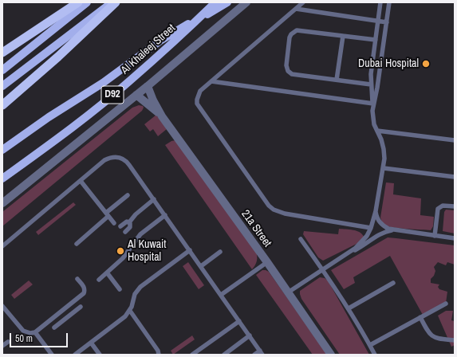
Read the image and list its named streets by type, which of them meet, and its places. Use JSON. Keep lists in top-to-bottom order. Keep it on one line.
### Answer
{"streets":{"main road":["Al Khaleej Street","D92"],"street":["21a Street"]},"places":["Dubai Hospital","Al Kuwait Hospital"],"scale_bar":"50 m"}
